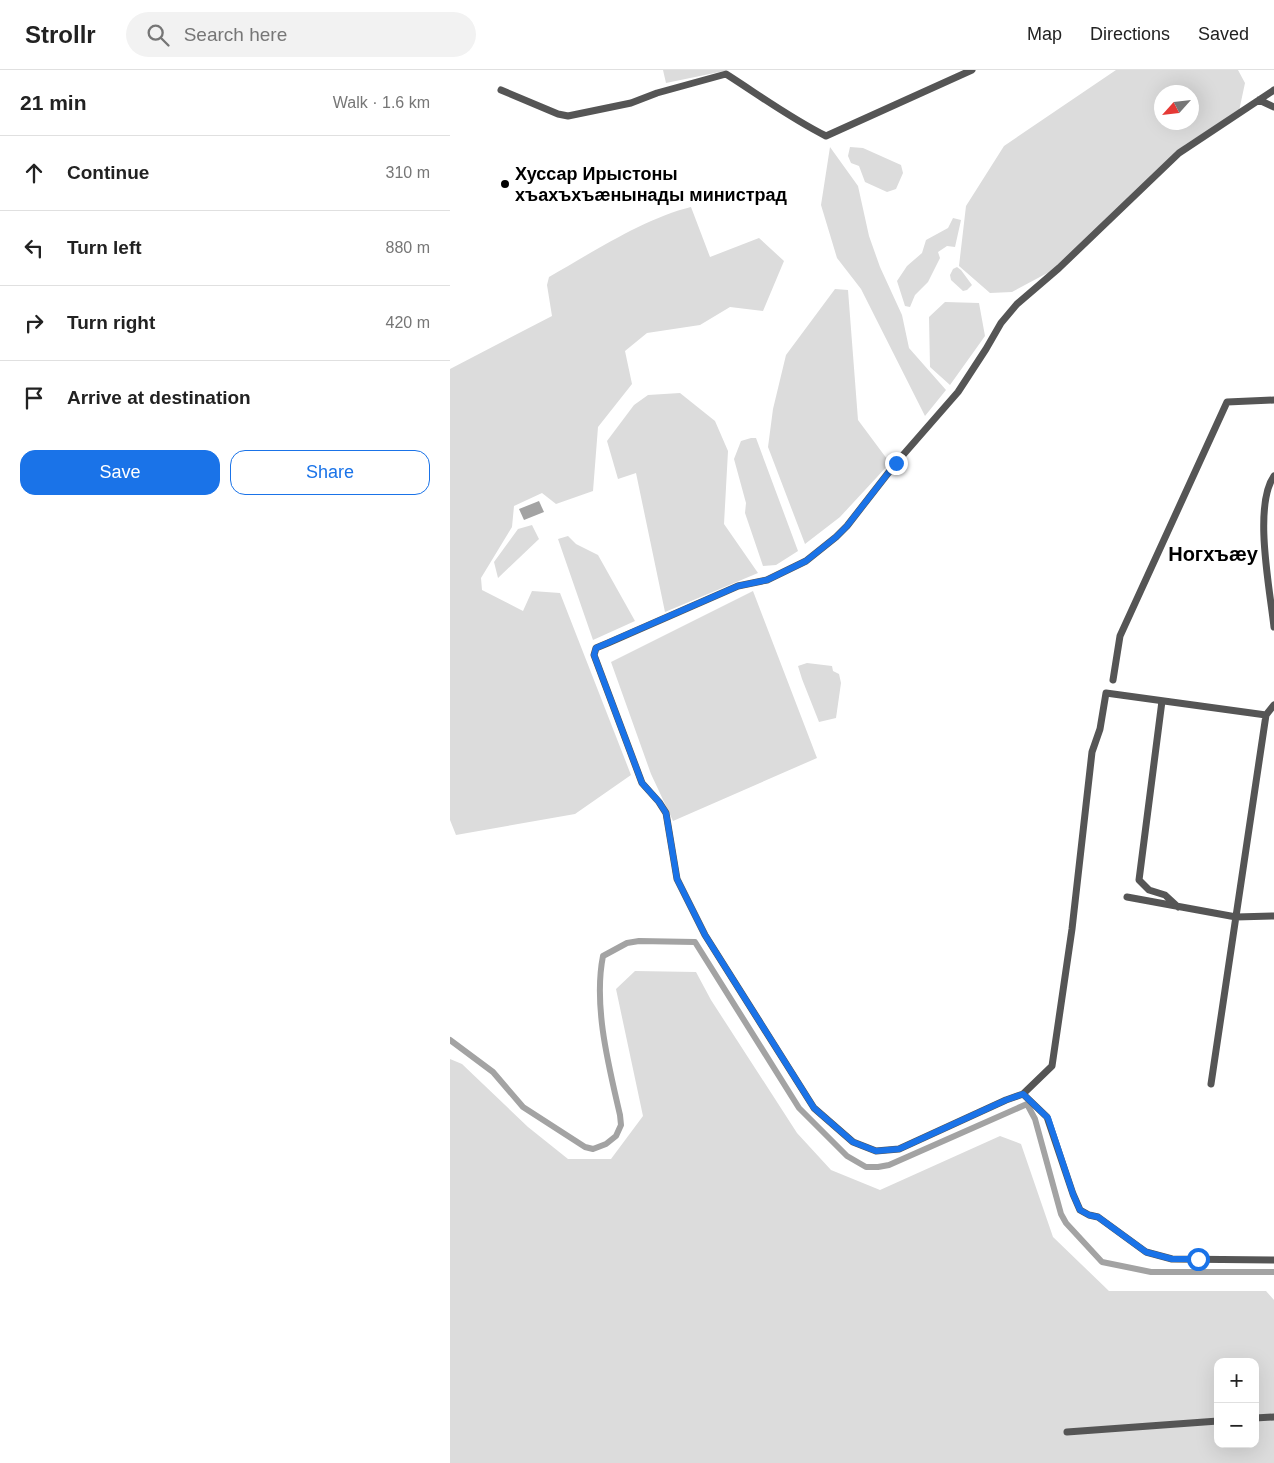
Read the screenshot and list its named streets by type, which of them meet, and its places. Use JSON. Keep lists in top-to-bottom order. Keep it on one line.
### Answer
{"districts":["Ногхъæу"],"places":["Хуссар Ирыстоны хъахъхъæнынады министрад"],"north":"bottom left","page":{"header":"Strollr","search":"Search here","nav":["Map","Directions","Saved"],"heading":["21 min","Walk · 1.6 km"],"list":[["Continue","310 m"],["Turn left","880 m"],["Turn right","420 m"],"Arrive at destination"],"buttons":["Save","Share"],"map_buttons":["+","−"]}}
